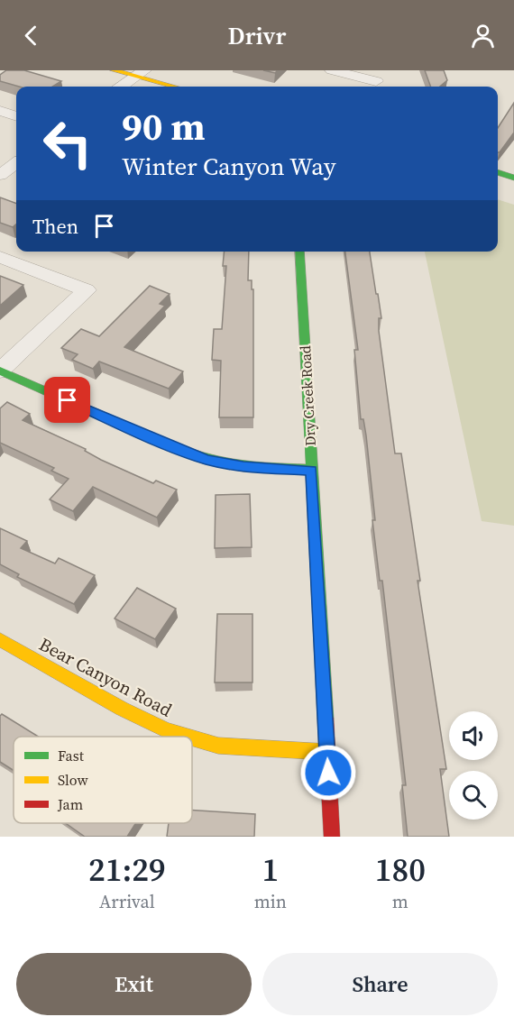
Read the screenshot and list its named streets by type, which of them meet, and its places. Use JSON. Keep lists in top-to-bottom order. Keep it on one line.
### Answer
{"streets":{"street":["Dry Creek Road","Bear Canyon Road"]},"crossings":[["Dry Creek Road","Bear Canyon Road"]],"legend":["Fast","Slow","Jam"],"page":{"header":"Drivr","turn":["90 m","Winter Canyon Way"],"then":"Then","eta":["21:29","Arrival","1","min","180","m"],"buttons":["Exit","Share"]}}
